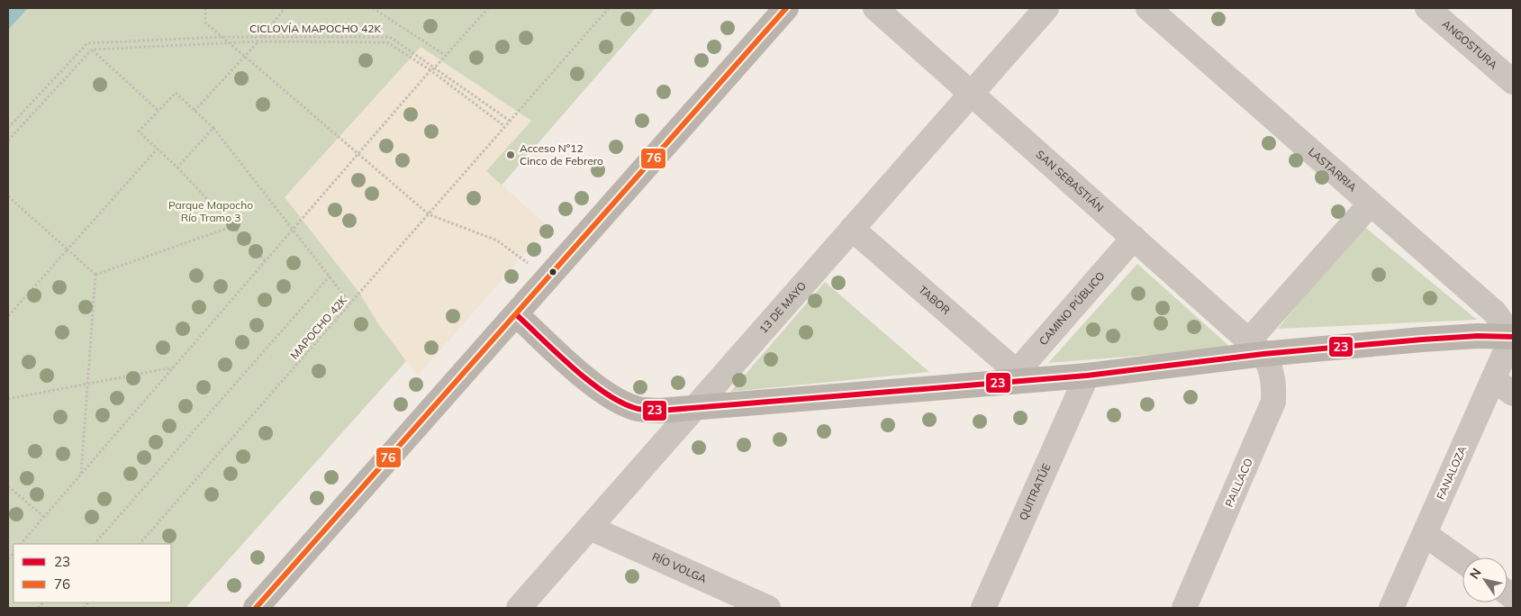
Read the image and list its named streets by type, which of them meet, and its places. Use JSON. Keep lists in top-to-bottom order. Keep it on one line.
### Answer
{"streets":{"street":["ANGOSTURA","LASTARRIA","SAN SEBASTIÁN","TABOR","13 DE MAYO","CAMINO PÚBLICO","FANALOZA","PAILLACO","QUITRATÚE","RÍO VOLGA"],"path":["CICLOVÍA MAPOCHO 42K","MAPOCHO 42K"]},"crossings":[["CICLOVÍA MAPOCHO 42K","MAPOCHO 42K"],["LASTARRIA","FANALOZA"],["SAN SEBASTIÁN","13 DE MAYO"],["SAN SEBASTIÁN","CAMINO PÚBLICO"],["SAN SEBASTIÁN","PAILLACO"],["TABOR","13 DE MAYO"],["TABOR","CAMINO PÚBLICO"],["13 DE MAYO","RÍO VOLGA"]],"parks":["Parque Mapocho Río Tramo 3"],"places":["Acceso N°12 Cinco de Febrero"],"lines":["transit line 76","transit line 23"],"legend":["23","76"],"north":"top left"}
